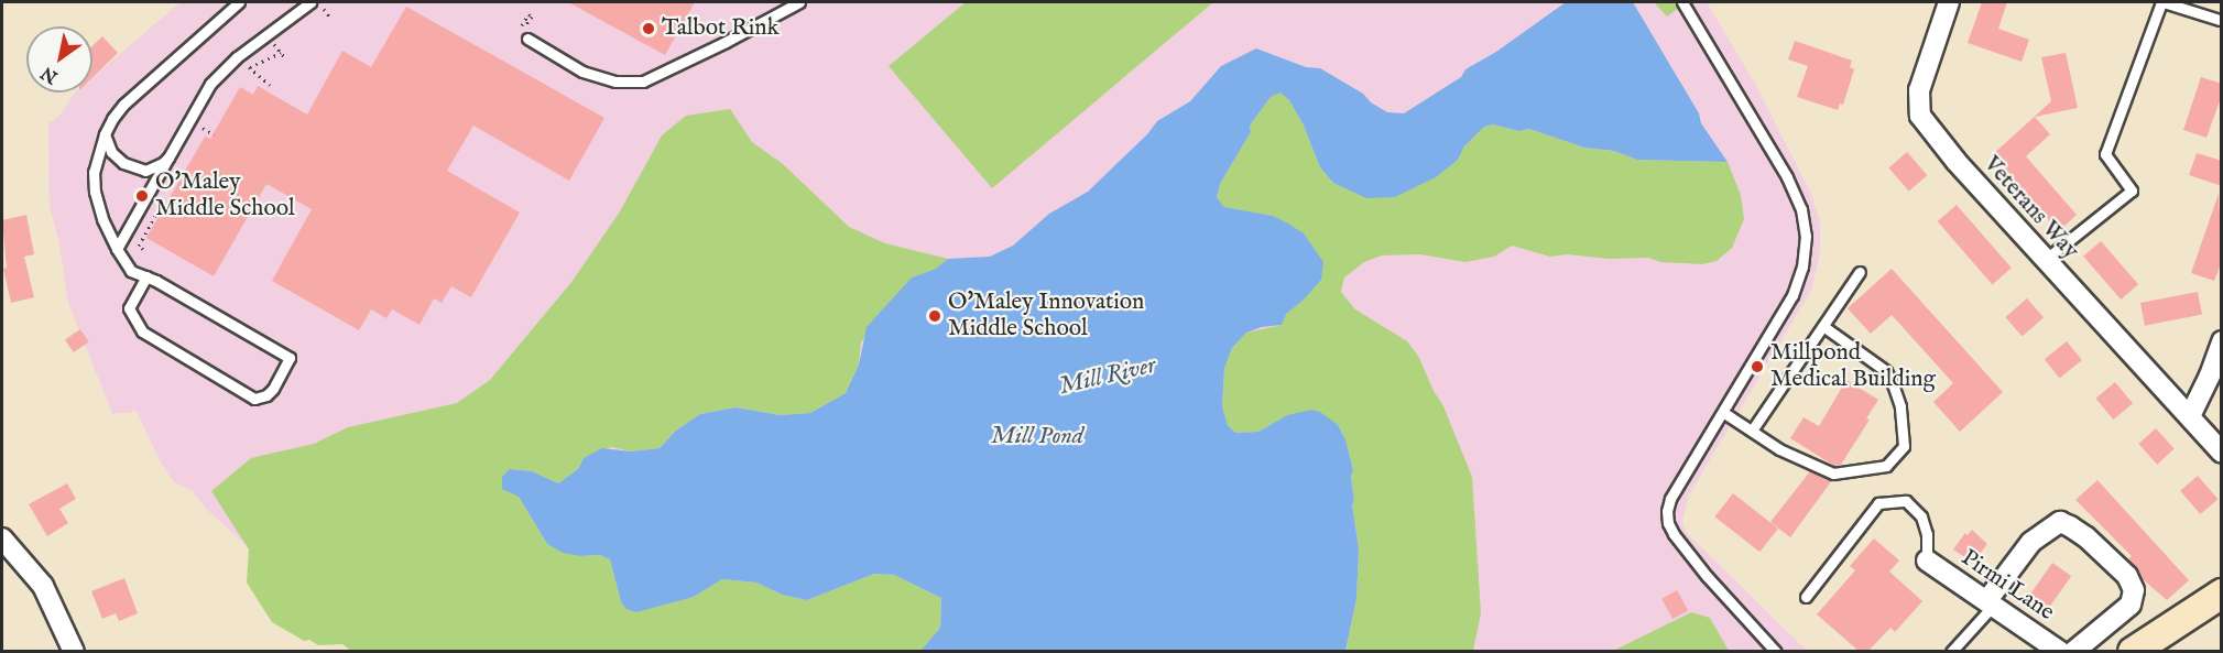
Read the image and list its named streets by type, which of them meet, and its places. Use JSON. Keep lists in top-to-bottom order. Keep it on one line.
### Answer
{"streets":{"street":["Veterans Way","Pirmi Lane"]},"water":["Mill River","Mill Pond"],"places":["Talbot Rink","O'Maley Middle School","O'Maley Innovation Middle School","Millpond Medical Building"],"north":"bottom left"}
